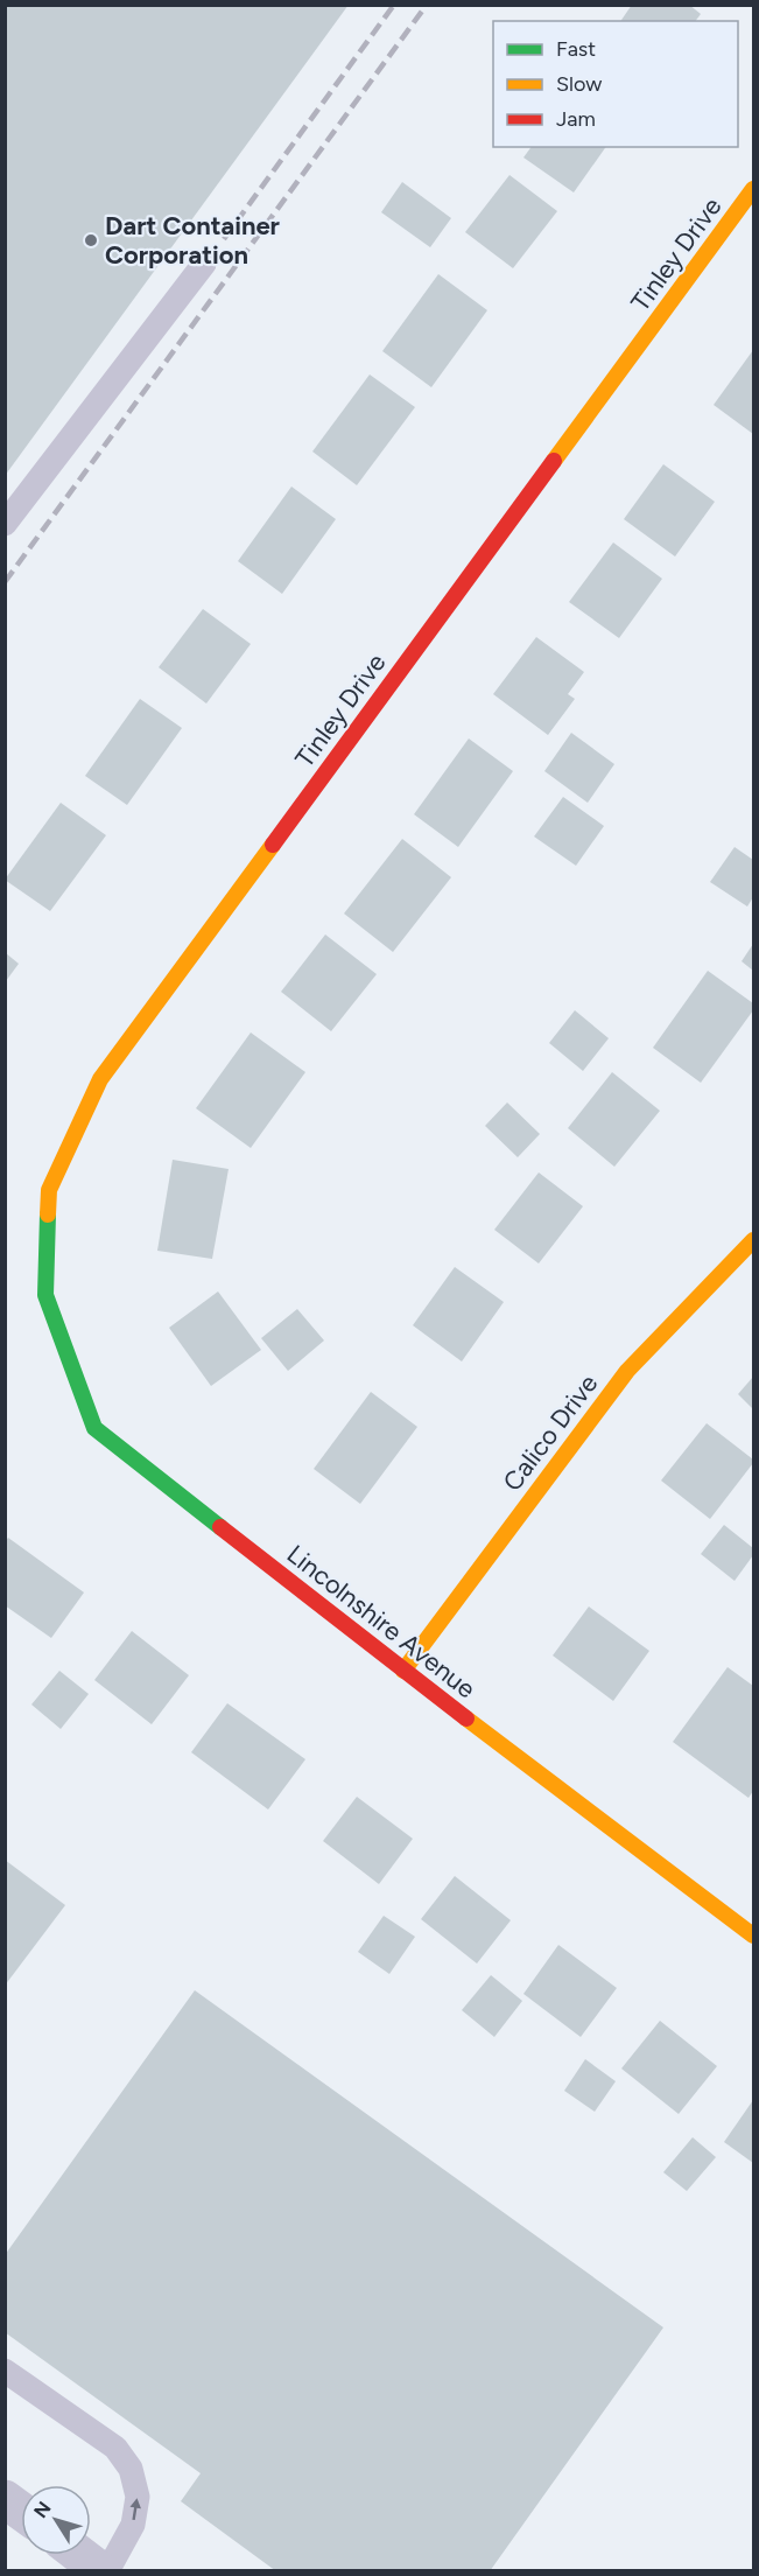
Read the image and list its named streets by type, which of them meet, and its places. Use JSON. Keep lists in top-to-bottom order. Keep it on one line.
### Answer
{"streets":{"street":["Tinley Drive","Calico Drive","Lincolnshire Avenue"]},"crossings":[["Tinley Drive","Lincolnshire Avenue"],["Calico Drive","Lincolnshire Avenue"]],"places":["Dart Container Corporation"],"legend":["Fast","Slow","Jam"],"north":"top left"}
